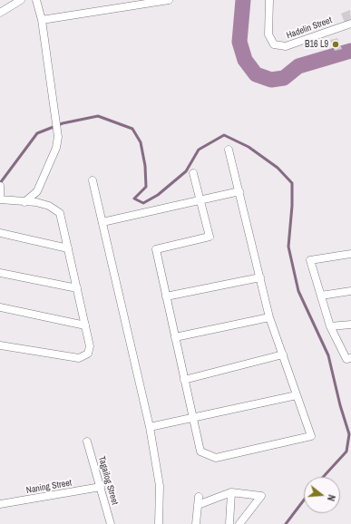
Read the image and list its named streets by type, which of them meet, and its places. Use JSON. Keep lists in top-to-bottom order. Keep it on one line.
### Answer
{"streets":{"street":["Hadelin Street","Tagailog Street","Naning Street"]},"crossings":[["Tagailog Street","Naning Street"]],"places":["B16 L9"],"north":"right"}
